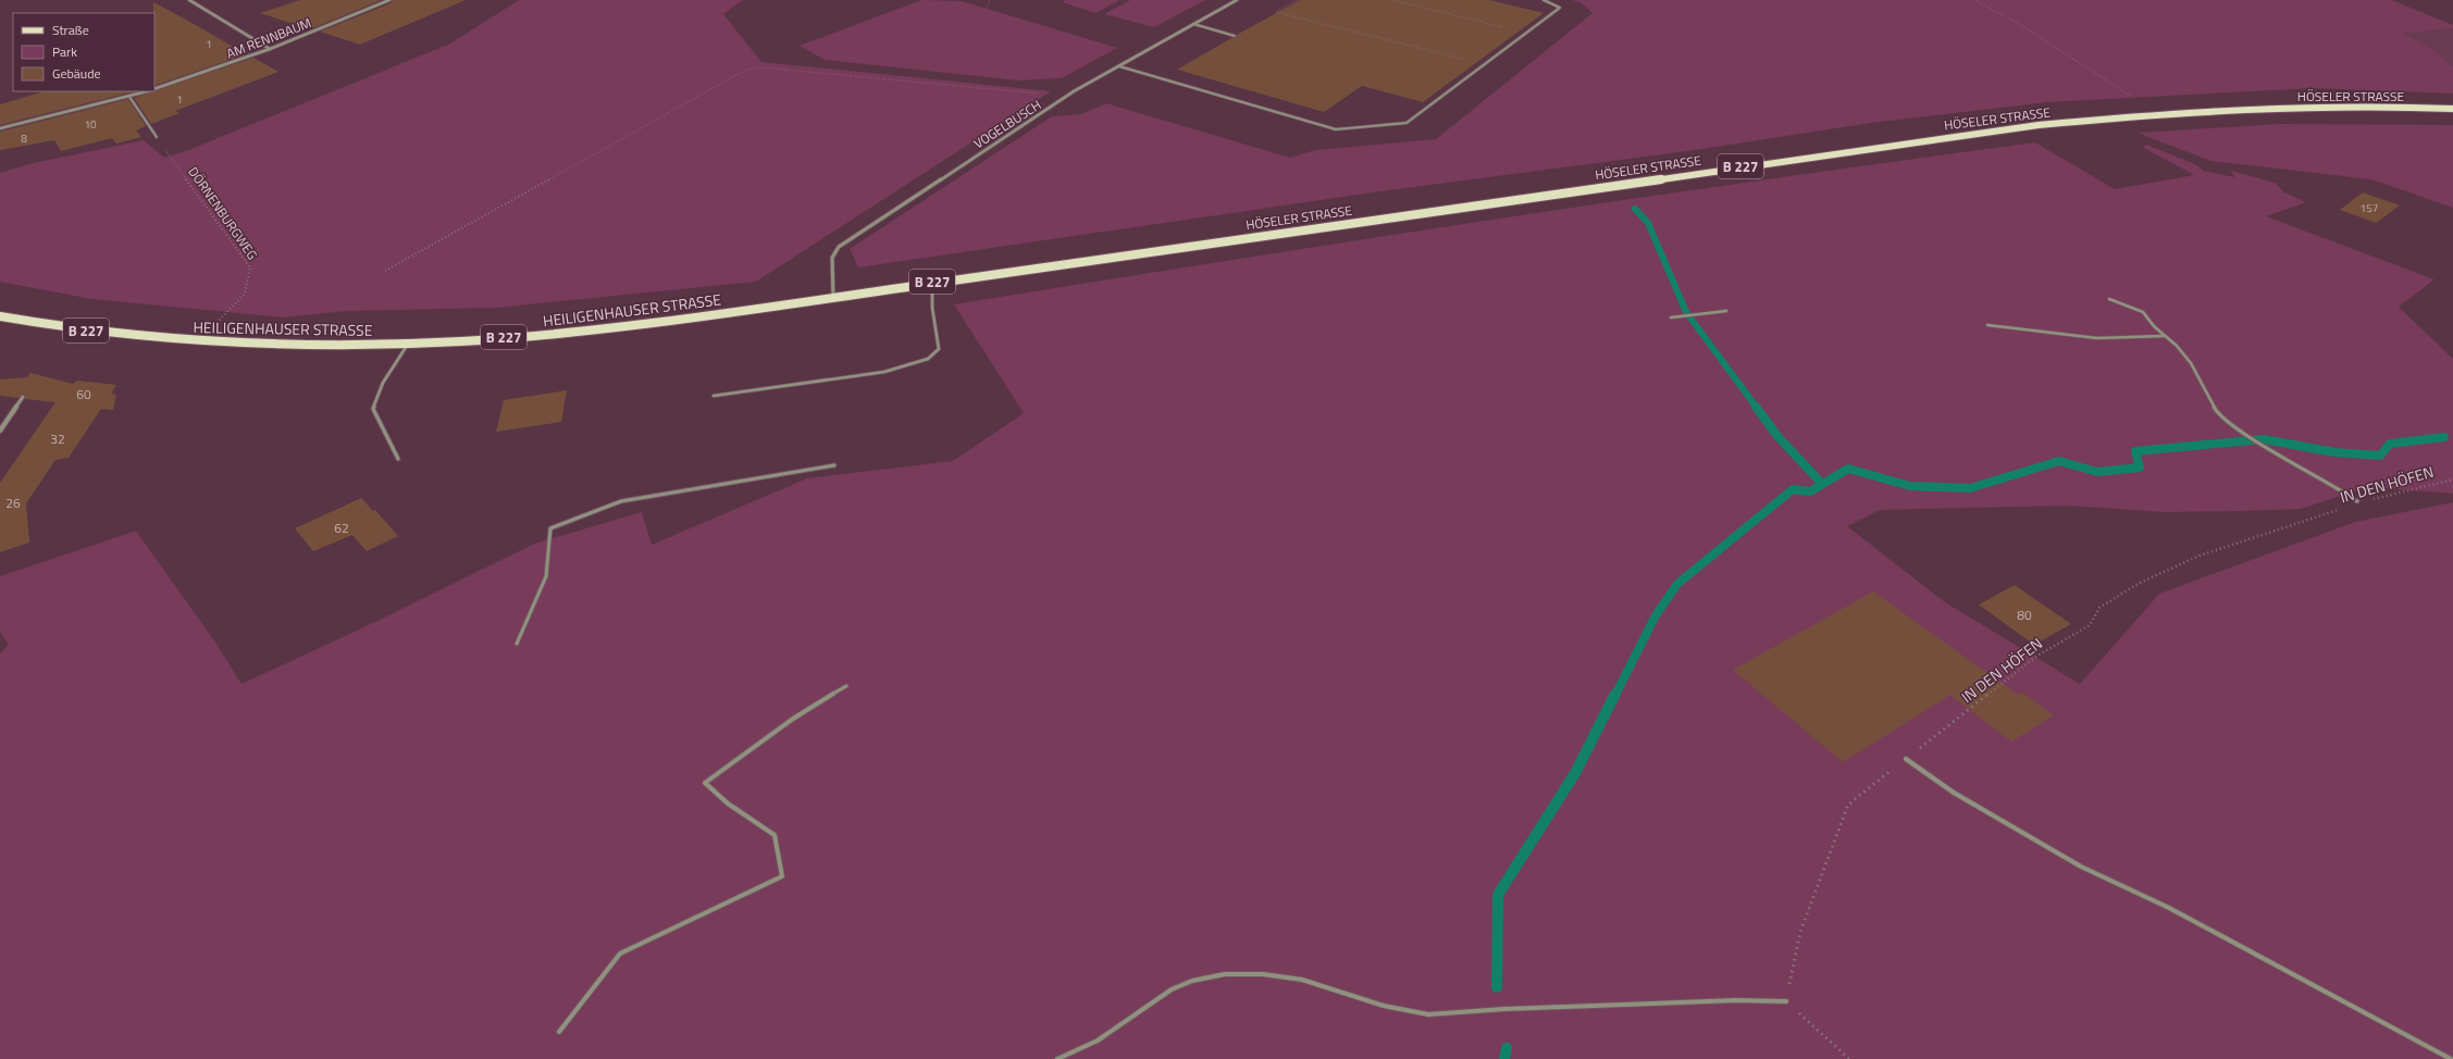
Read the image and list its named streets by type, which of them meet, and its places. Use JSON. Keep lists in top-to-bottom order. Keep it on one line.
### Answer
{"streets":{"main road":["HÖSELER STRASSE","B 227","HEILIGENHAUSER STRASSE"],"street":["AM RENNBAUM","VOGELBUSCH"],"path":["DÖRNENBURGWEG","IN DEN HÖFEN"]},"crossings":[["HÖSELER STRASSE","HEILIGENHAUSER STRASSE"],["VOGELBUSCH","HEILIGENHAUSER STRASSE"]],"house_numbers":["1","1","10","8","157","60","32","26","62","80"],"legend":["Straße","Park","Gebäude"]}
